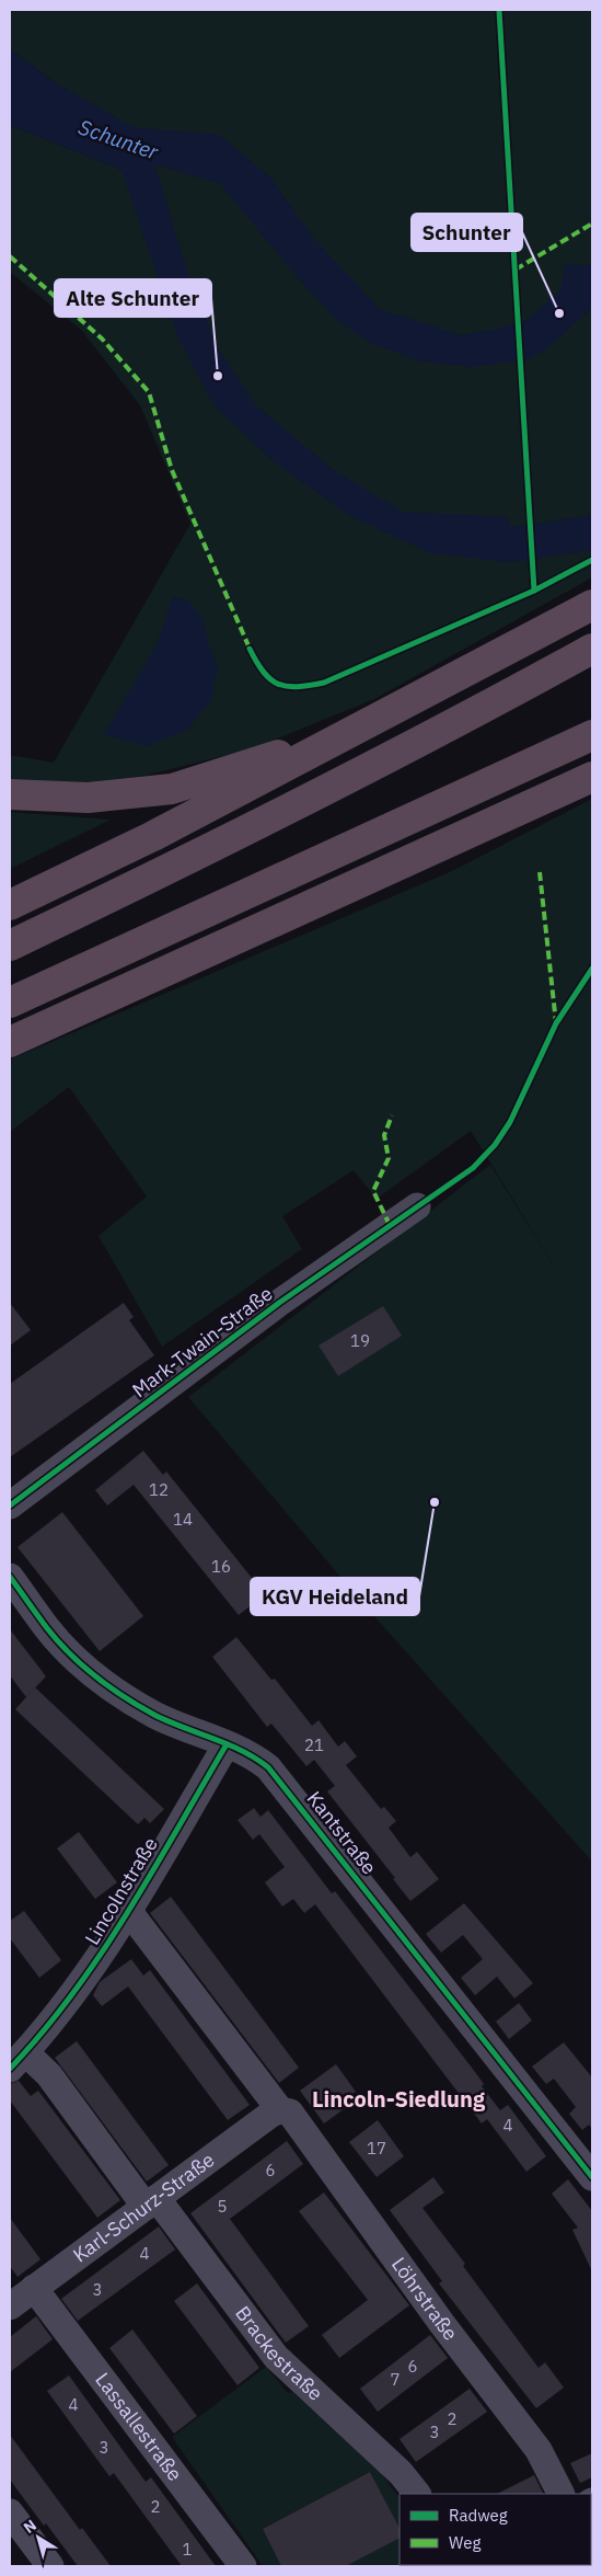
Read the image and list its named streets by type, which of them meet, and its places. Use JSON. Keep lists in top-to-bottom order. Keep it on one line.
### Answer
{"streets":{"street":["Mark-Twain-Straße","Kantstraße","Lincolnstraße","Karl-Schurz-Straße","Löhrstraße","Brackestraße","Lassallestraße"]},"crossings":[["Kantstraße","Lincolnstraße"],["Lincolnstraße","Karl-Schurz-Straße"],["Lincolnstraße","Löhrstraße"],["Lincolnstraße","Brackestraße"],["Karl-Schurz-Straße","Löhrstraße"],["Karl-Schurz-Straße","Brackestraße"],["Karl-Schurz-Straße","Lassallestraße"]],"districts":["Lincoln-Siedlung"],"water":["Schunter"],"places":["Schunter","Alte Schunter","KGV Heideland"],"house_numbers":["19","12","14","16","21","4","17","6","5","4","3","6","7","4","2","3","3","2","1"],"legend":["Radweg","Weg"],"north":"top left"}
